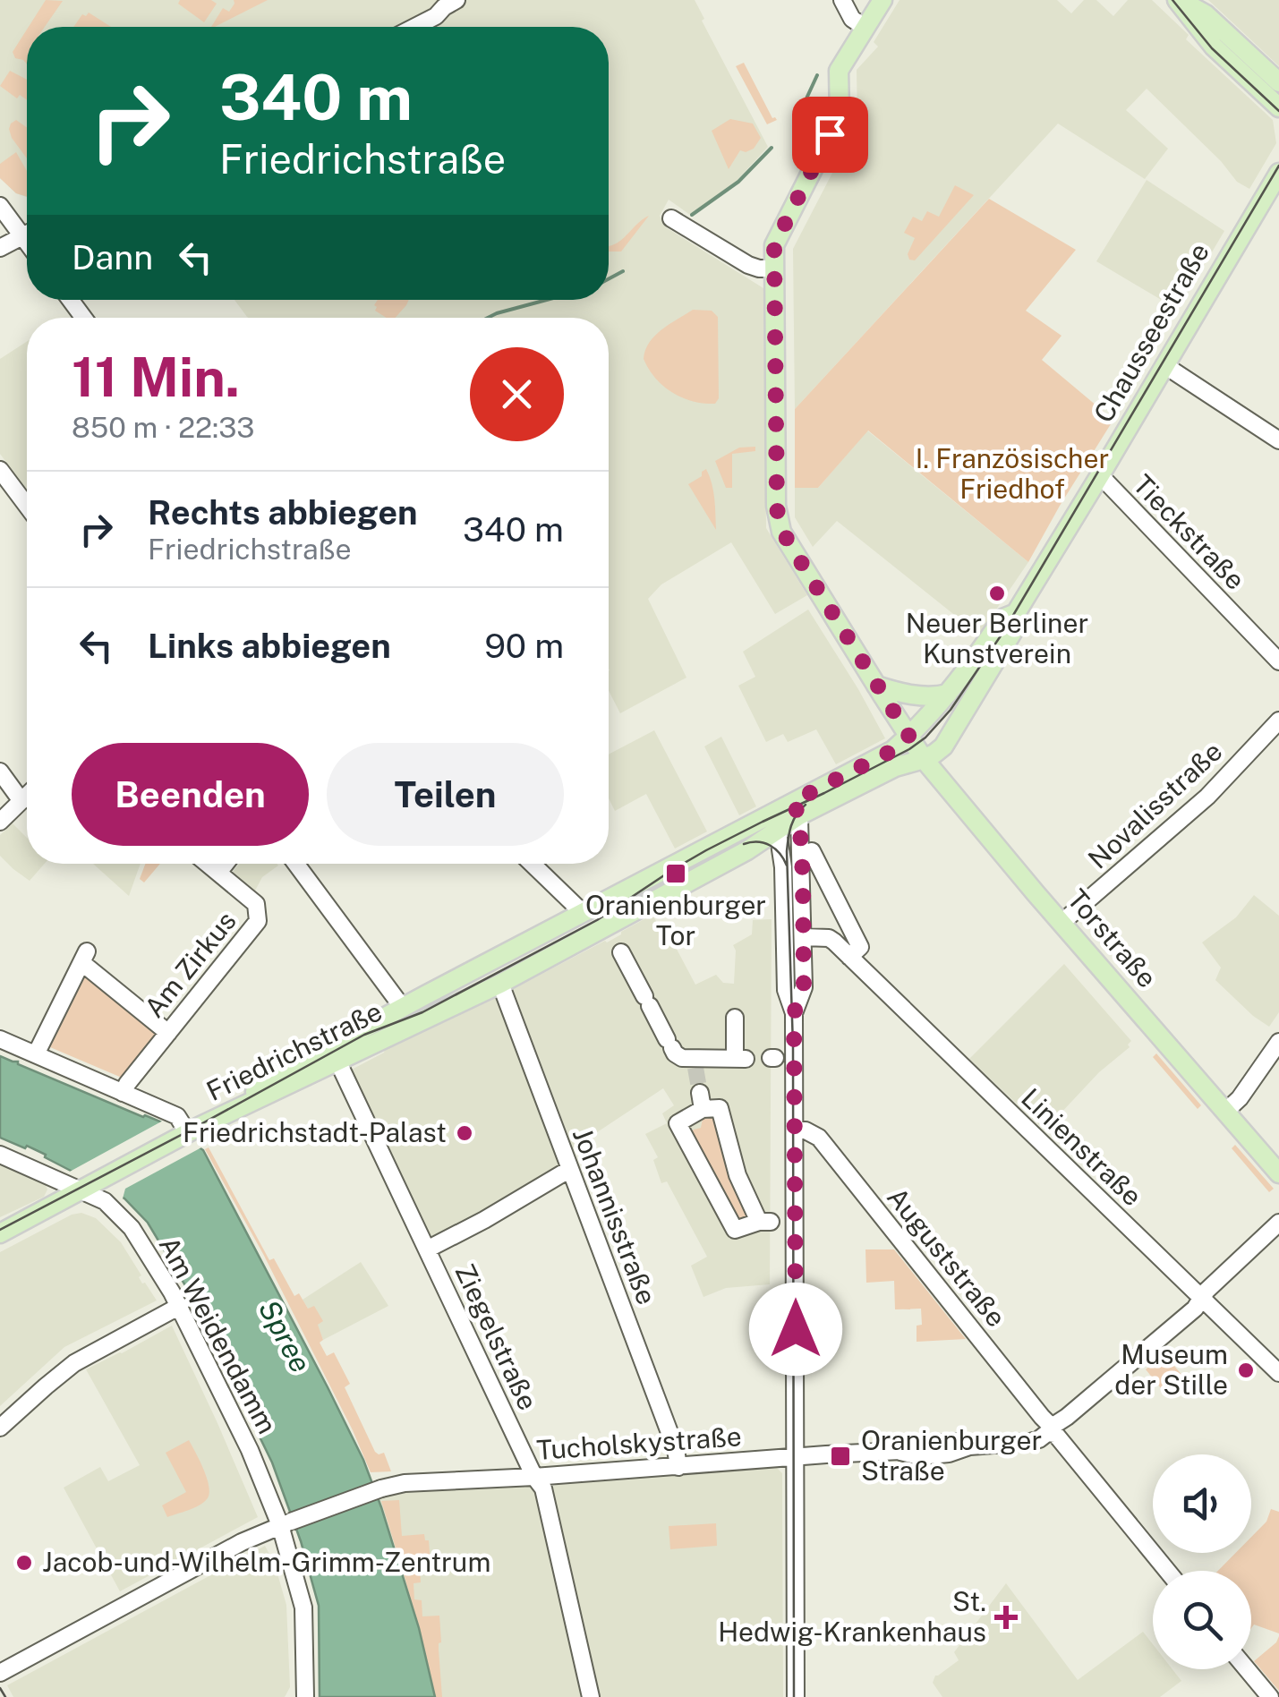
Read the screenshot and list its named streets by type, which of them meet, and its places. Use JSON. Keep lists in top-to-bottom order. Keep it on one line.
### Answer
{"streets":{"main road":["Chausseestraße","Torstraße","Friedrichstraße"],"street":["Tieckstraße","Novalisstraße","Am Zirkus","Linienstraße","Johannisstraße","Auguststraße","Am Weidendamm","Ziegelstraße","Tucholskystraße"]},"crossings":[["Chausseestraße","Tieckstraße"],["Chausseestraße","Torstraße"],["Chausseestraße","Friedrichstraße"],["Novalisstraße","Torstraße"],["Torstraße","Friedrichstraße"],["Friedrichstraße","Johannisstraße"],["Friedrichstraße","Am Weidendamm"],["Friedrichstraße","Ziegelstraße"],["Linienstraße","Tucholskystraße"],["Johannisstraße","Tucholskystraße"],["Auguststraße","Tucholskystraße"],["Am Weidendamm","Tucholskystraße"],["Ziegelstraße","Tucholskystraße"]],"water":["Spree"],"parks":["I. Französischer Friedhof"],"places":{"other":["Neuer Berliner Kunstverein","Friedrichstadt-Palast","Museum der Stille","Jacob-und-Wilhelm-Grimm-Zentrum"],"transit":["Oranienburger Tor","Oranienburger Straße"],"health":["St. Hedwig-Krankenhaus"]},"page":{"turn":["340 m","Friedrichstraße"],"then":"Dann","heading":["11 Min.","850 m · 22:33"],"list":[{"name":"Rechts abbiegen","note":"Friedrichstraße","value":"340 m"},{"name":"Links abbiegen","value":"90 m"}],"buttons":["Beenden","Teilen"]}}
